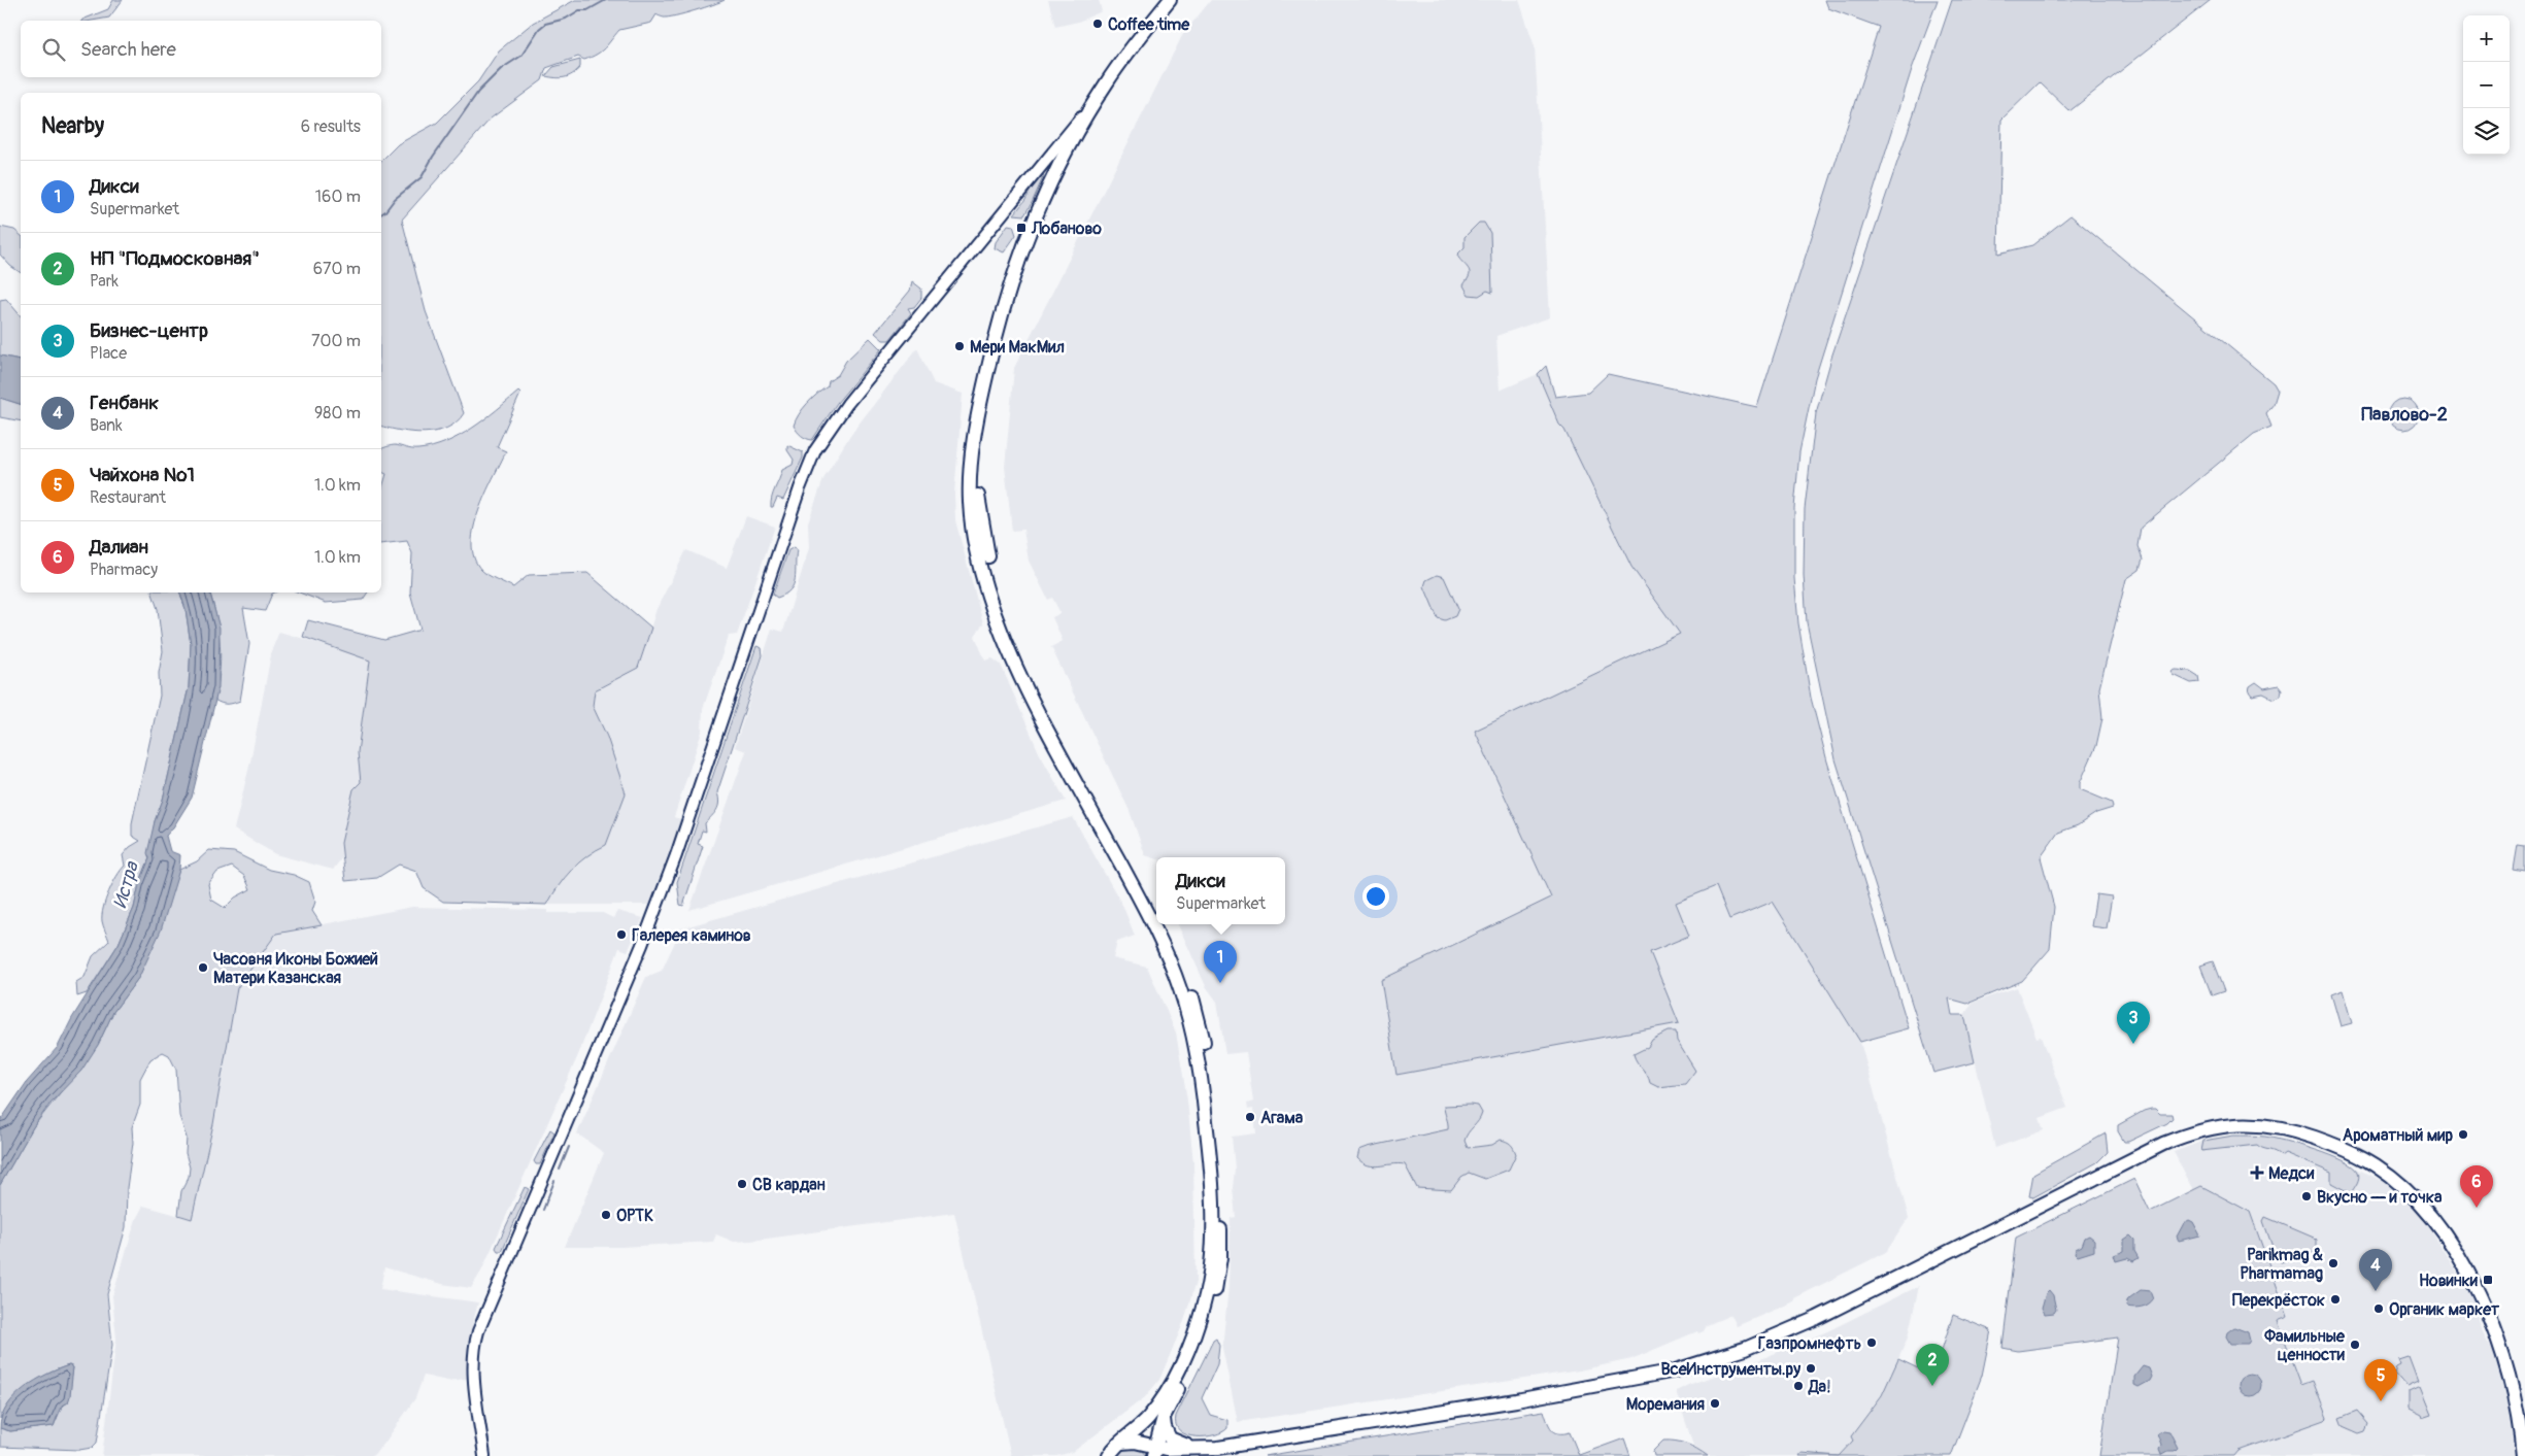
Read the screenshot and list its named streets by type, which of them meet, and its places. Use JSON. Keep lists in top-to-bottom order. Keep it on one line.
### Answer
{"districts":["Павлово-2"],"water":["Истра"],"places":{"other":["Coffee time","Мери МакМил","Галерея каминов","Часовня Иконы Божией Матери Казанская","Агама","Ароматный мир","СВ кардан","Вкусно — и точка","ОРТК","Parikmag & Pharmamag","Перекрёсток","Органик маркет","Газпромнефть","Фамильные ценности","ВсеИнструменты.ру","Да!","Моремания"],"transit":["Лобаново","Новинки"],"health":["Медси"]},"page":{"map_buttons":["+","−"],"search":"Search here","heading":["Nearby","6 results"],"list":[{"mark":"1","name":"Дикси","note":"Supermarket","value":"160 m"},{"mark":"2","name":"НП \"Подмосковная\"","note":"Park","value":"670 m"},{"mark":"3","name":"Бизнес-центр","note":"Place","value":"700 m"},{"mark":"4","name":"Генбанк","note":"Bank","value":"980 m"},{"mark":"5","name":"Чайхона №1","note":"Restaurant","value":"1.0 km"},{"mark":"6","name":"Далиан","note":"Pharmacy","value":"1.0 km"}],"popup":["Дикси","Supermarket"],"pins":["1","3","6","4","2","5"]}}
